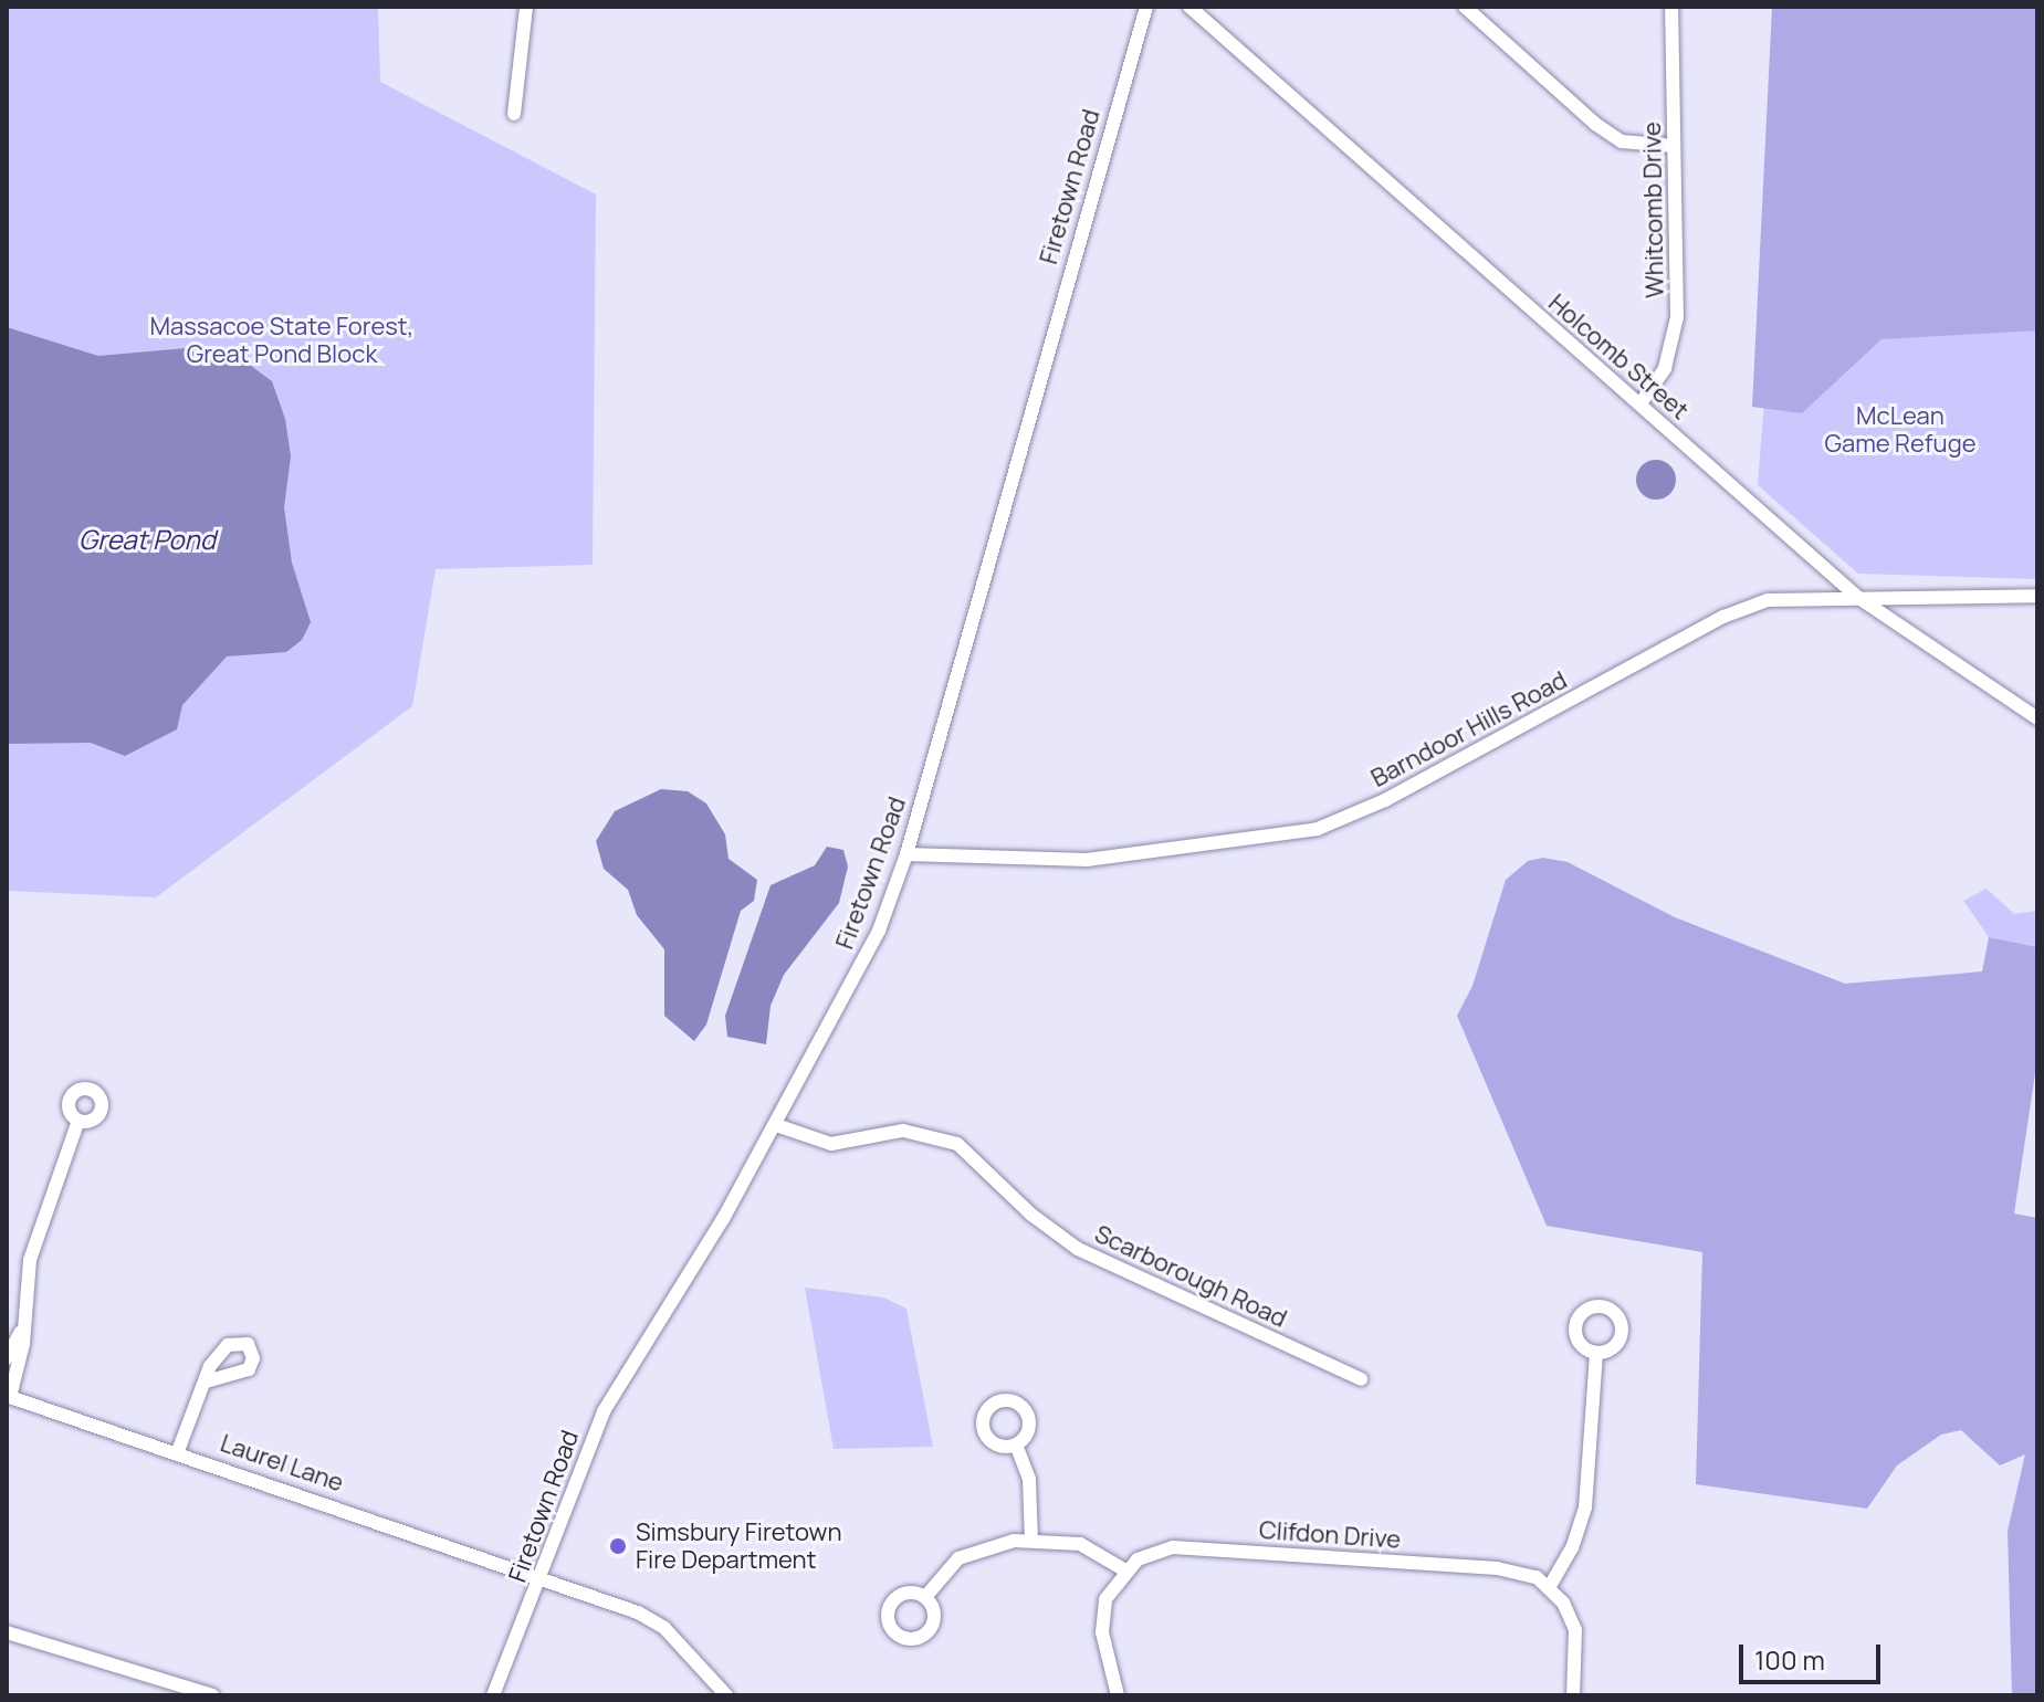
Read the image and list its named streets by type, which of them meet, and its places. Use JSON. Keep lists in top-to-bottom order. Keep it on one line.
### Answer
{"streets":{"street":["Firetown Road","Whitcomb Drive","Holcomb Street","Barndoor Hills Road","Scarborough Road","Laurel Lane","Clifdon Drive"]},"crossings":[["Firetown Road","Barndoor Hills Road"],["Firetown Road","Scarborough Road"],["Firetown Road","Laurel Lane"],["Whitcomb Drive","Holcomb Street"],["Holcomb Street","Barndoor Hills Road"]],"water":["Great Pond"],"parks":["Massacoe State Forest, Great Pond Block","McLean Game Refuge"],"places":["Simsbury Firetown Fire Department"],"scale_bar":"100 m"}
